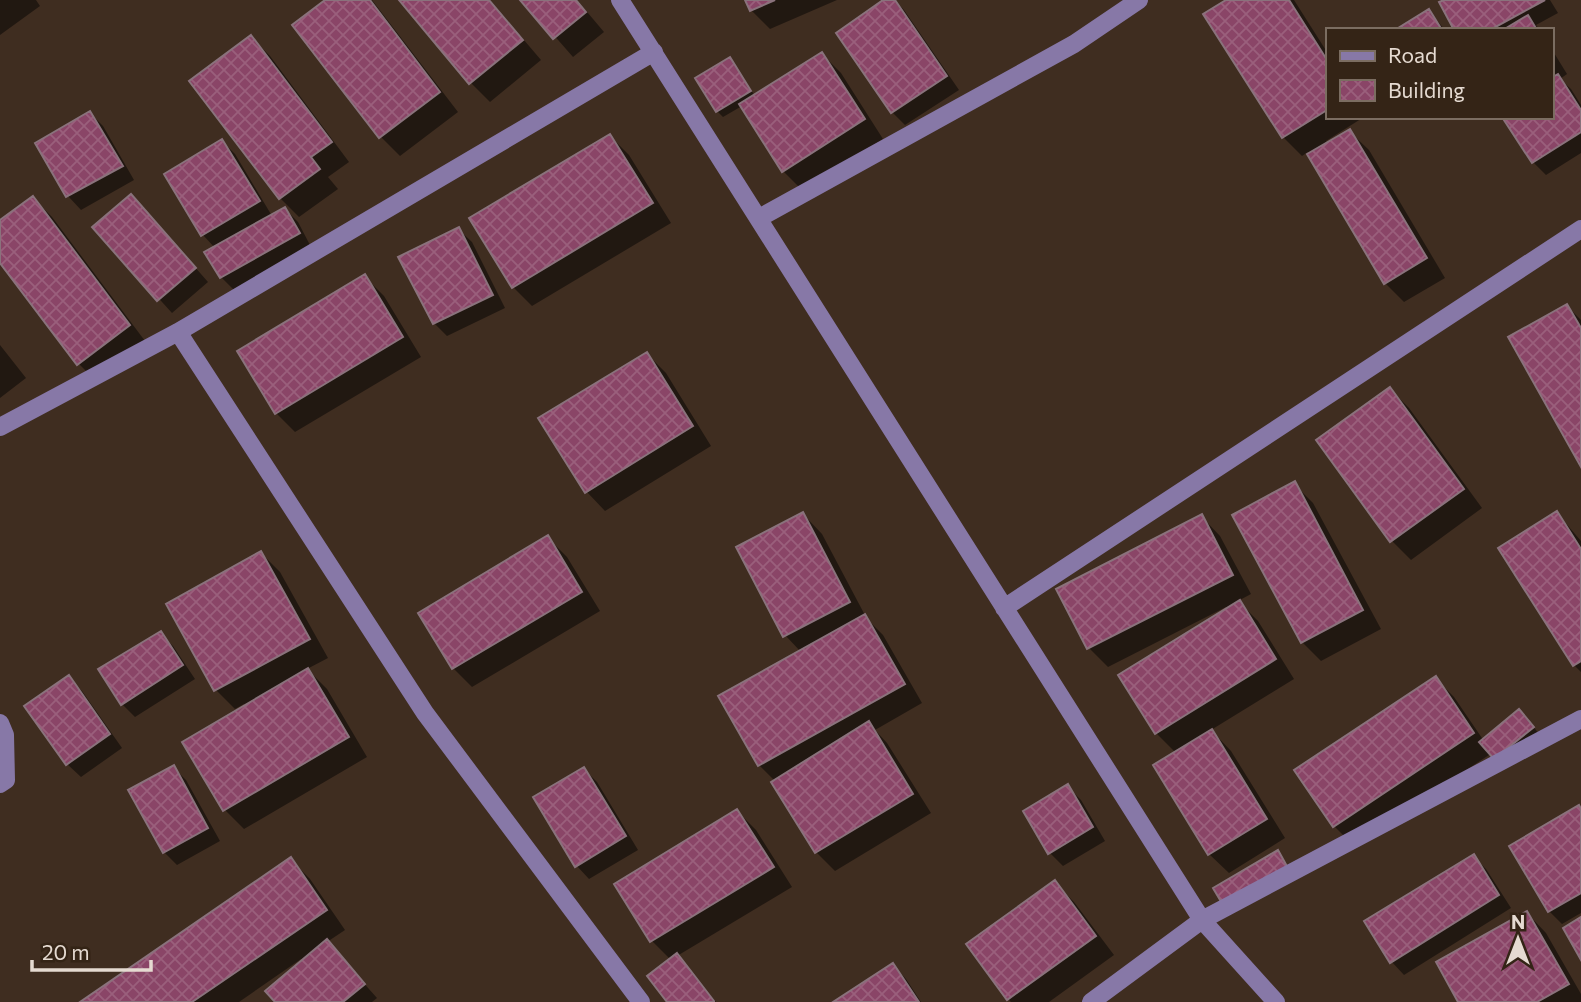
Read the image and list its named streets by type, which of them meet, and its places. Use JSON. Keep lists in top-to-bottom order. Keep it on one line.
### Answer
{"legend":["Road","Building"],"scale_bar":"20 m","north":"top"}
